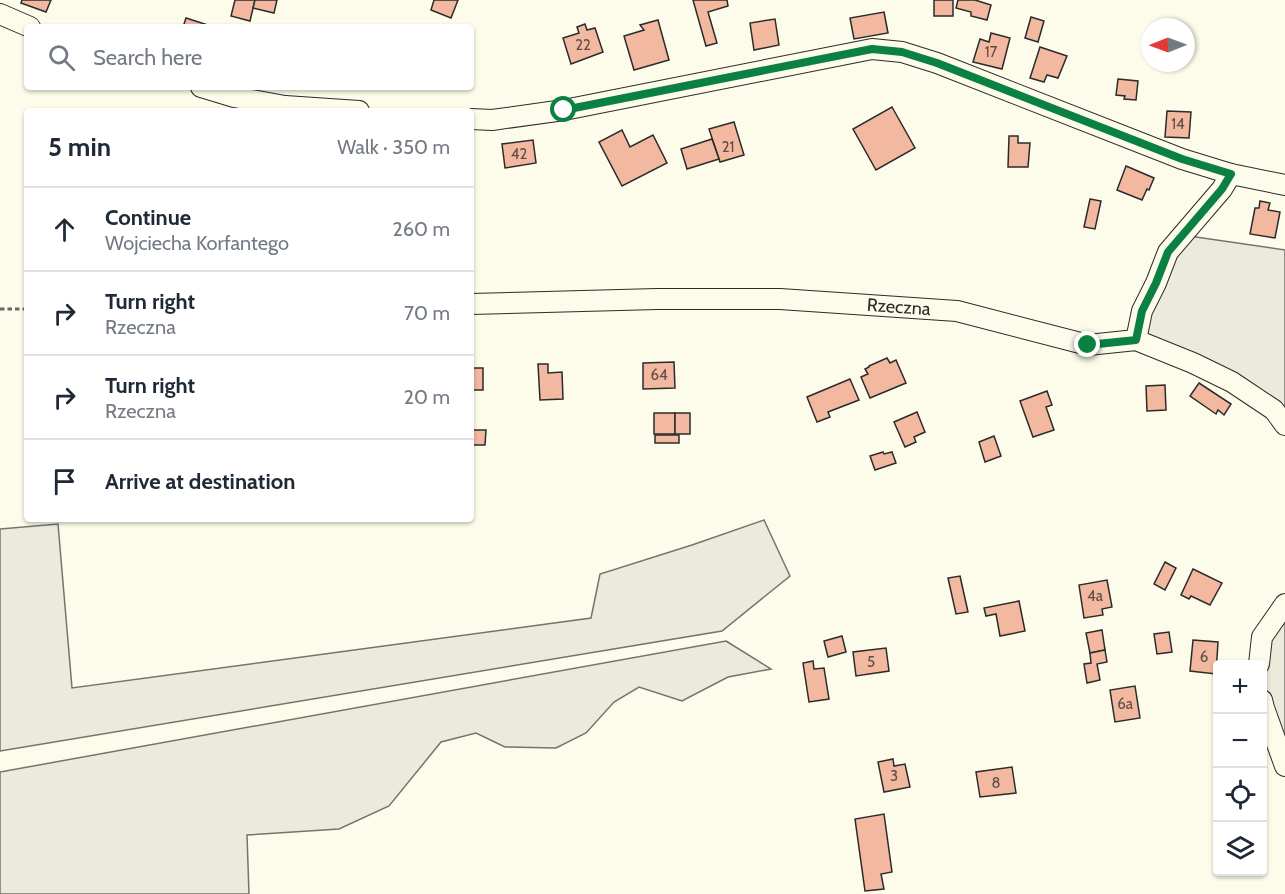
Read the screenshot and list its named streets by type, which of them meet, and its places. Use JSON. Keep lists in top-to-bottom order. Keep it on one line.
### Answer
{"streets":{"street":["Rzeczna"]},"house_numbers":["22","17","14","21","42","64","4a","6","5","6a","3","8"],"north":"left","page":{"search":"Search here","heading":["5 min","Walk · 350 m"],"list":[["Continue","Wojciecha Korfantego","260 m"],["Turn right","Rzeczna","70 m"],["Turn right","Rzeczna","20 m"],"Arrive at destination"],"map_buttons":["+","−"]}}
